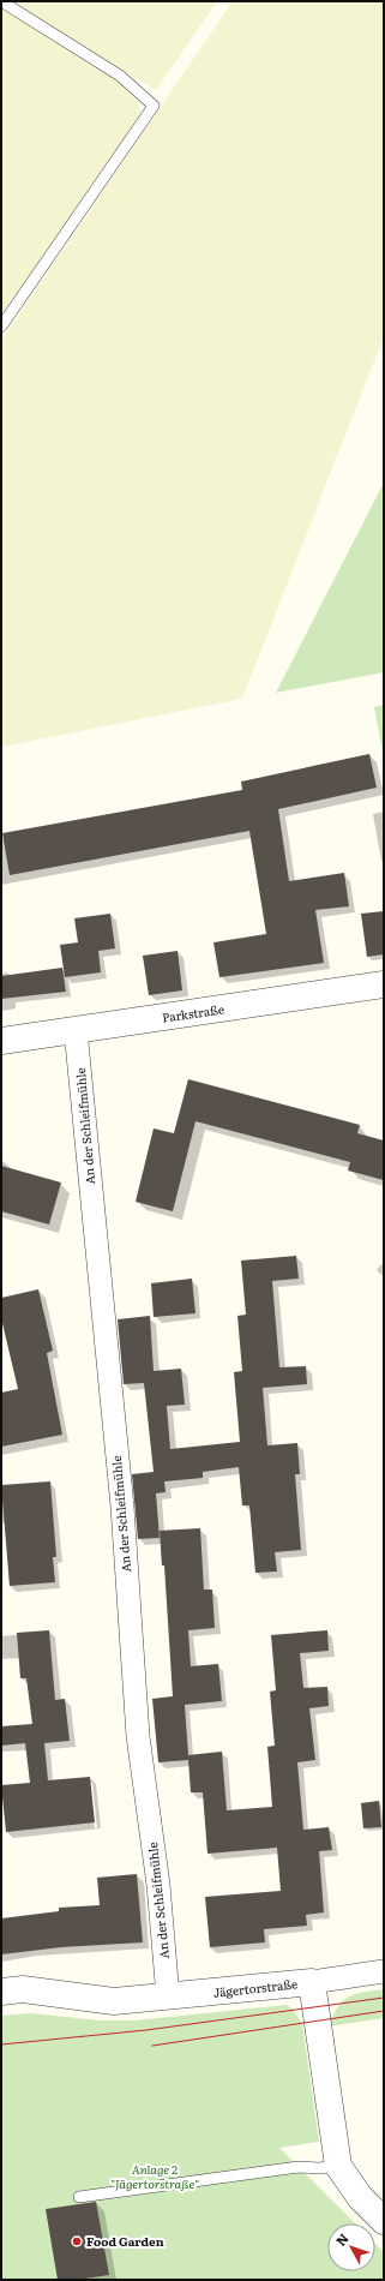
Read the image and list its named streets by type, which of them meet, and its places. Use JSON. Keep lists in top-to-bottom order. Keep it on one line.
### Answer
{"streets":{"street":["Parkstraße","An der Schleifmühle","Jägertorstraße"]},"crossings":[["Parkstraße","An der Schleifmühle"],["An der Schleifmühle","Jägertorstraße"]],"parks":["Anlage 2 \"Jägertorstraße\""],"places":["Food Garden"],"north":"top left"}
